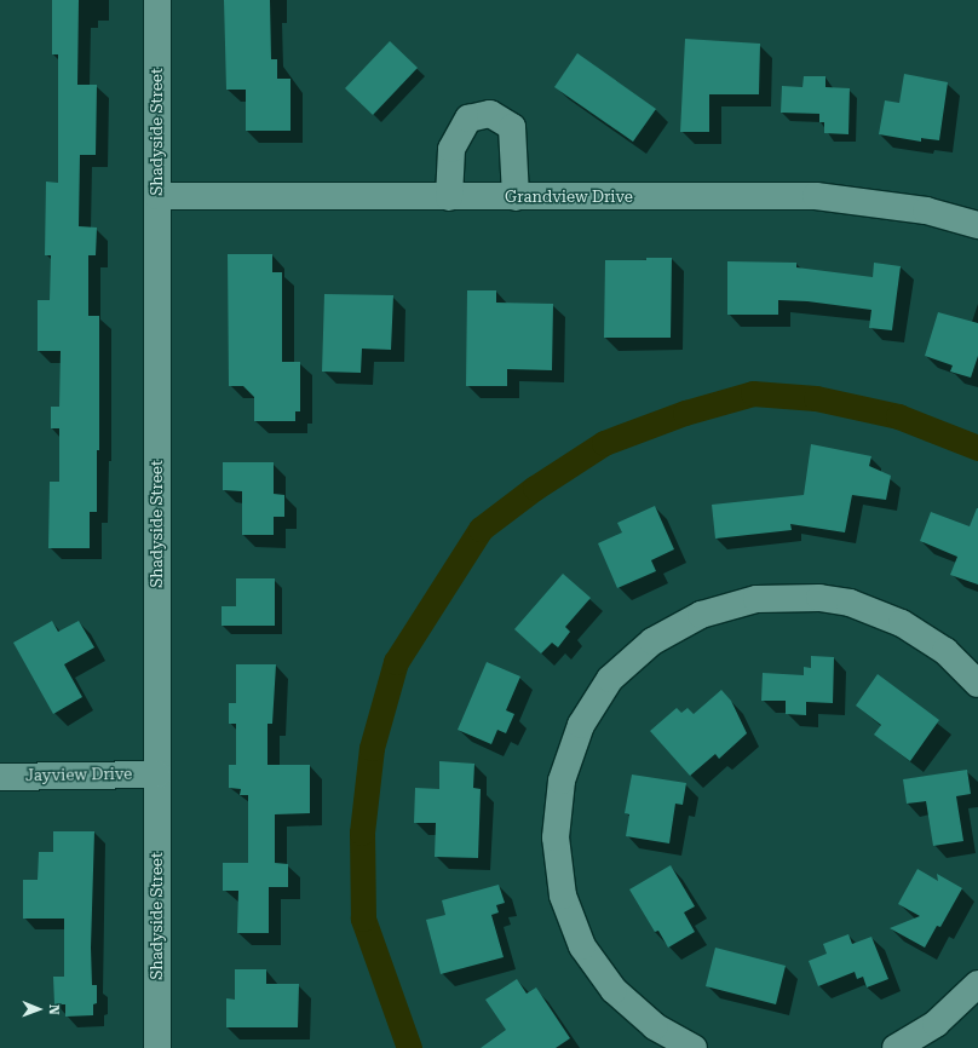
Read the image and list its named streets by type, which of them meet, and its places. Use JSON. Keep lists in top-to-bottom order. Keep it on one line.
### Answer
{"streets":{"street":["Shadyside Street","Grandview Drive","Jayview Drive"]},"crossings":[["Shadyside Street","Grandview Drive"],["Shadyside Street","Jayview Drive"]],"north":"right"}
